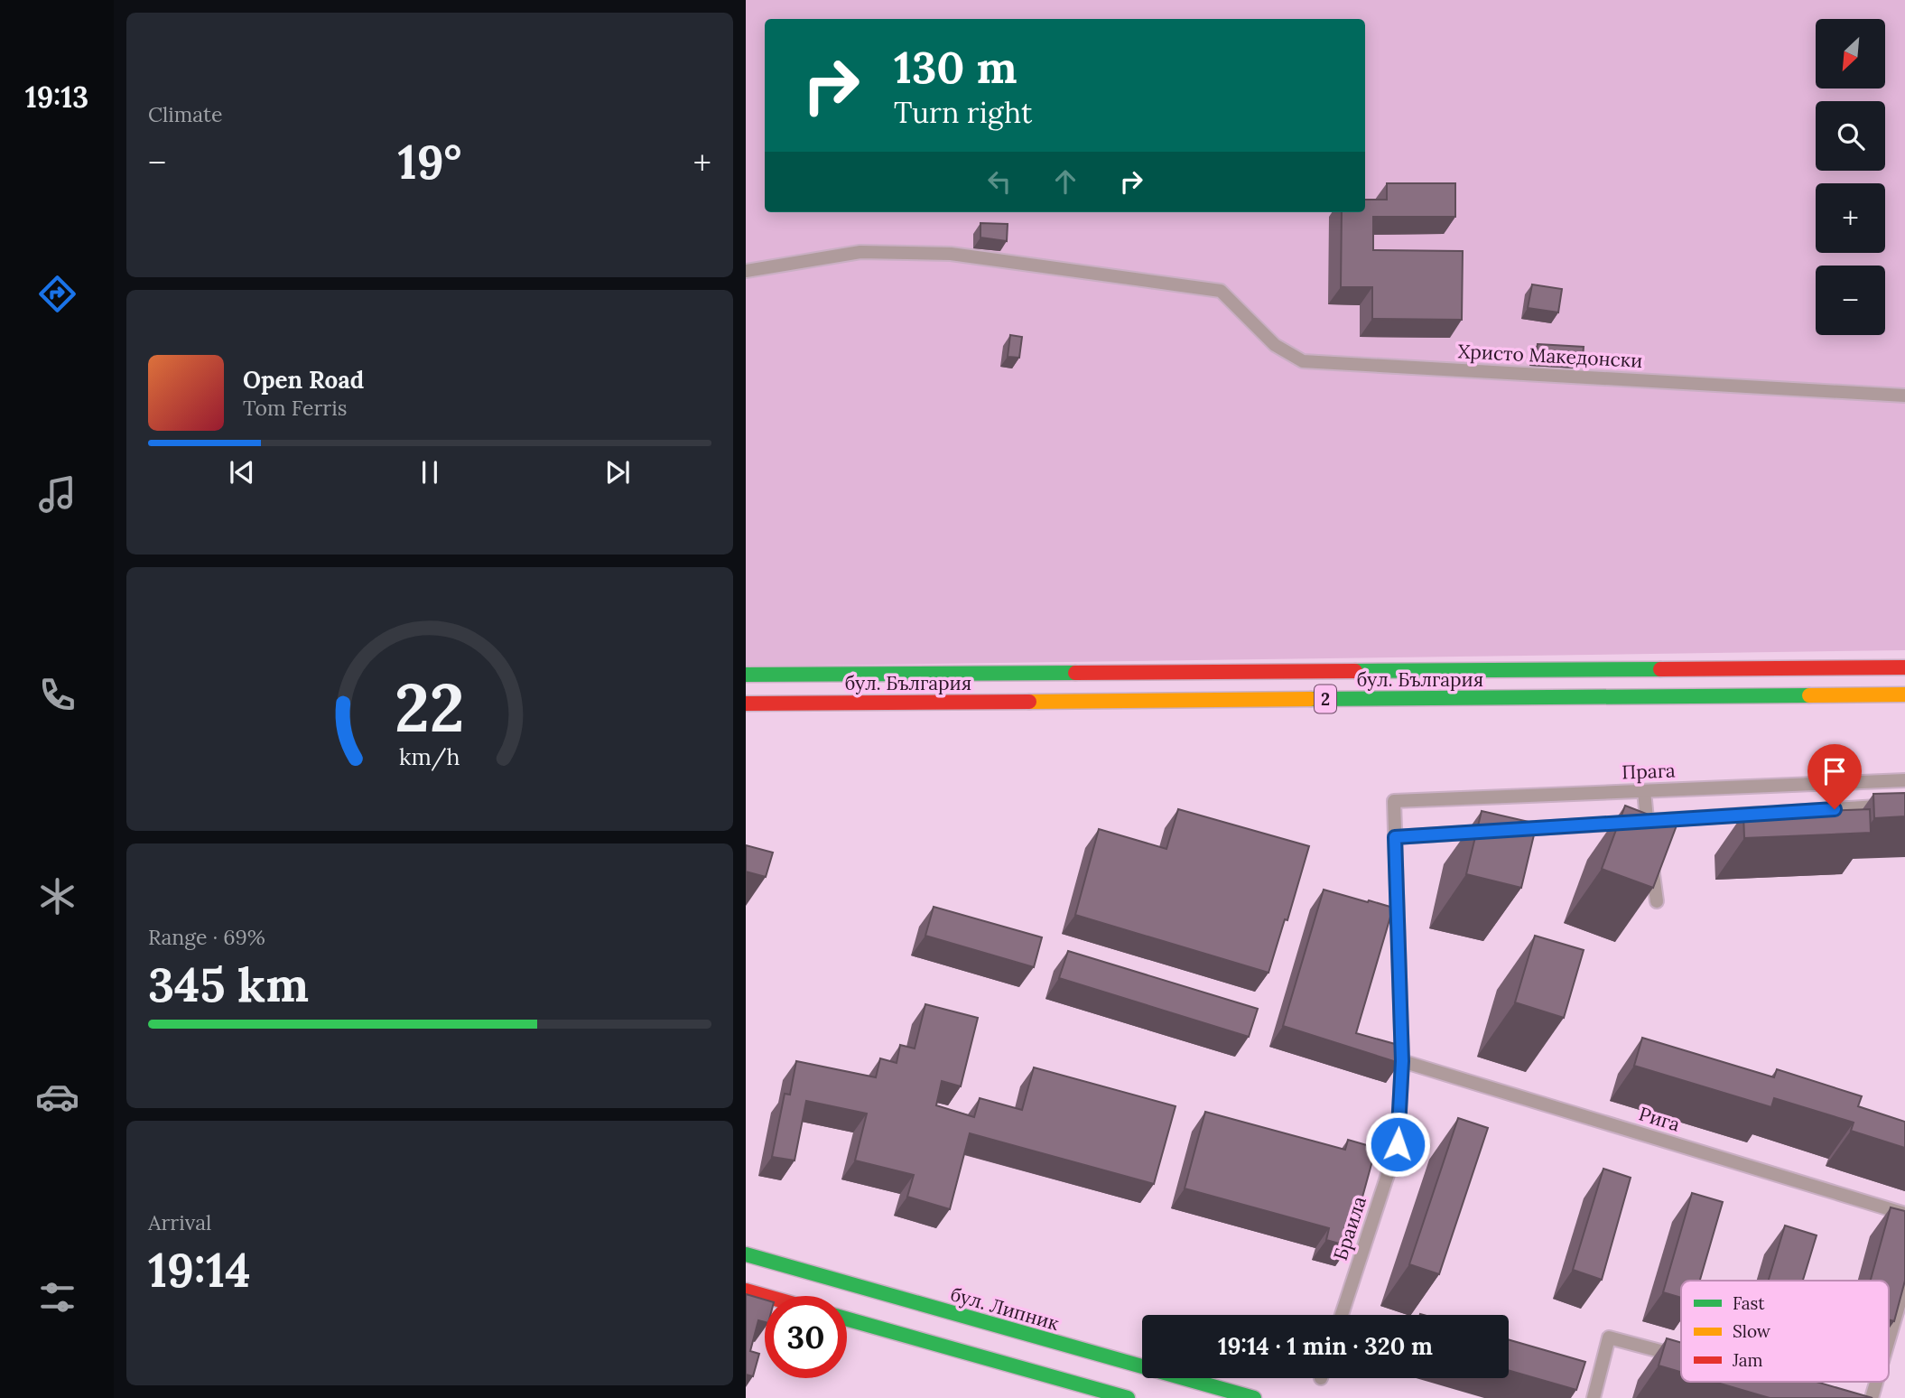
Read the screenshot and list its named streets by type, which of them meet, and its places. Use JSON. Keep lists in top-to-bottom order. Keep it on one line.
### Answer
{"streets":{"main road":["бул. България","2","бул. Липник"],"street":["Христо Македонски","Прага","Рига","Браила"]},"crossings":[["Прага","Браила"],["Рига","Браила"]],"legend":["Fast","Slow","Jam"],"north":"bottom left","page":{"tabs":"19:13","tile":["Climate",["Range · 69%","345 km"],["Arrival","19:14"]],"map_buttons":["+","−"],"turn":["130 m","Turn right"],"heat":["−","19°","+"],"song":["Open Road","Tom Ferris"],"limit":"30","trip":"19:14 · 1 min · 320 m","gauge":["22","km/h"]}}
